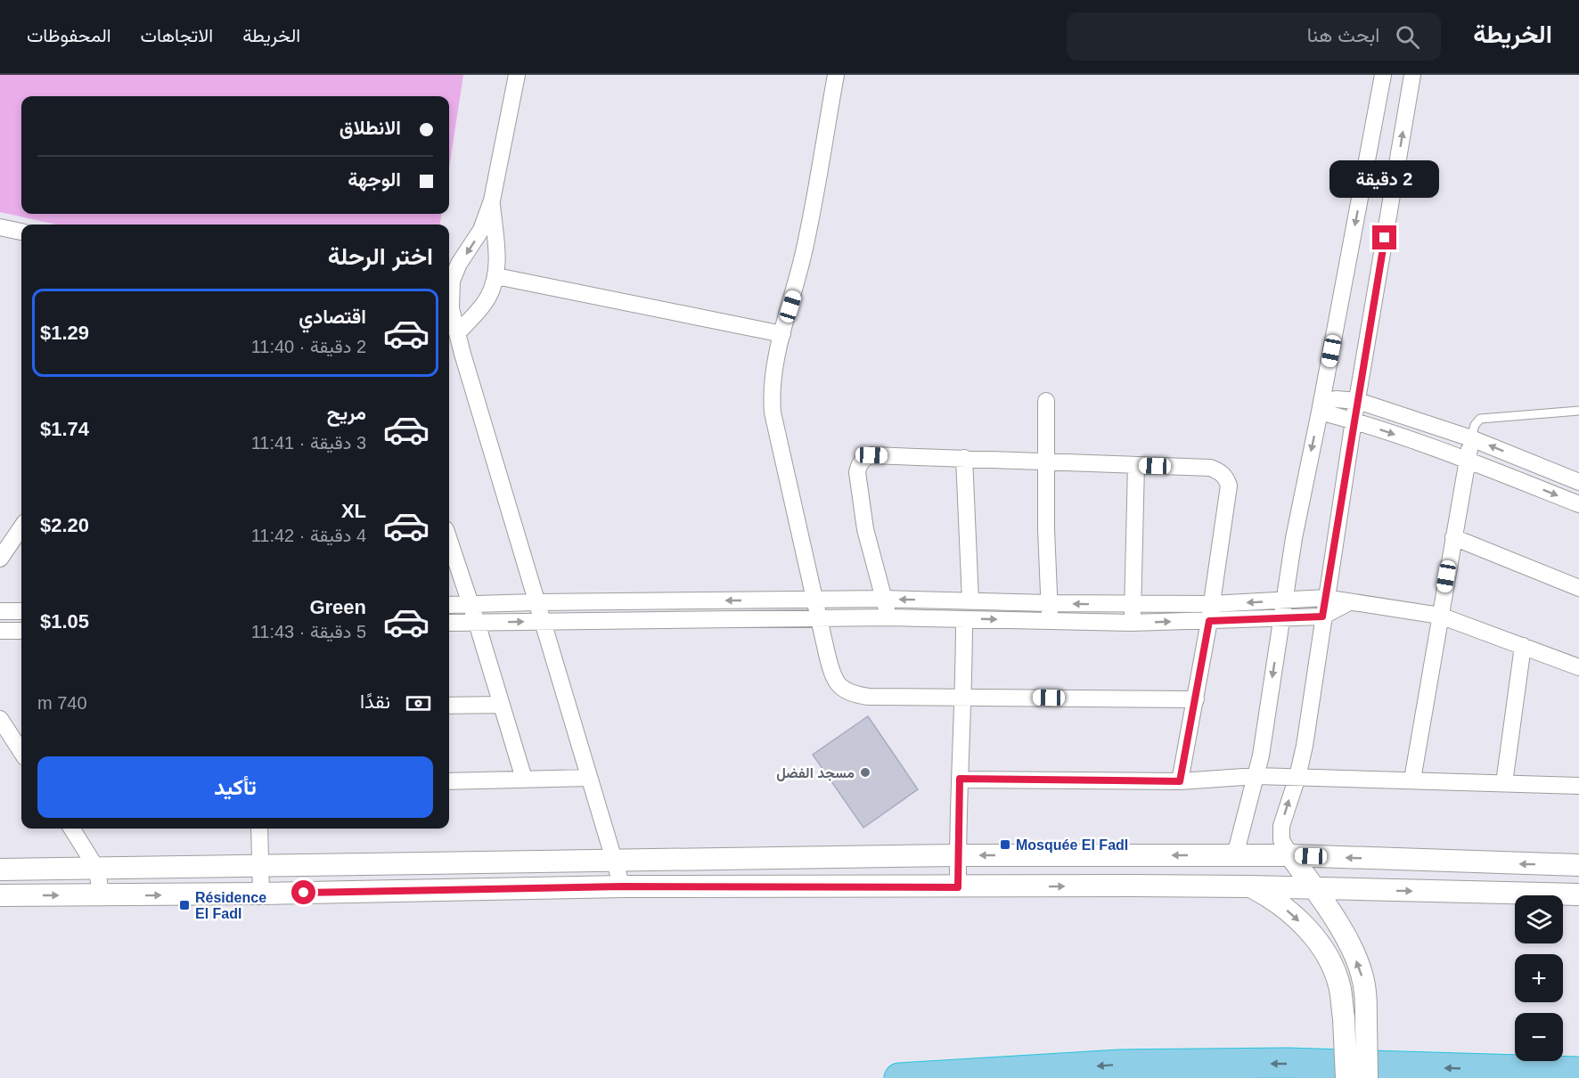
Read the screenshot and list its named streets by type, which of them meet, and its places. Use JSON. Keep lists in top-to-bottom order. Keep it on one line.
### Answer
{"places":{"other":["مسجد الفضل"],"transit":["Mosquée El Fadl","Résidence El Fadl"]},"page":{"header":"الخريطة","search":"ابحث هنا","nav":["الخريطة","الاتجاهات","المحفوظات"],"banner":["الانطلاق","الوجهة"],"bubble":"2 دقيقة","heading":"اختر الرحلة","list":[{"name":"اقتصادي","note":"2 دقيقة · 11:40","value":"$1.29"},{"name":"مريح","note":"3 دقيقة · 11:41","value":"$1.74"},{"name":"XL","note":"4 دقيقة · 11:42","value":"$2.20"},{"name":"Green","note":"5 دقيقة · 11:43","value":"$1.05"}],"pay":["نقدًا","740 m"],"buttons":"تأكيد","map_buttons":["+","−"]}}
